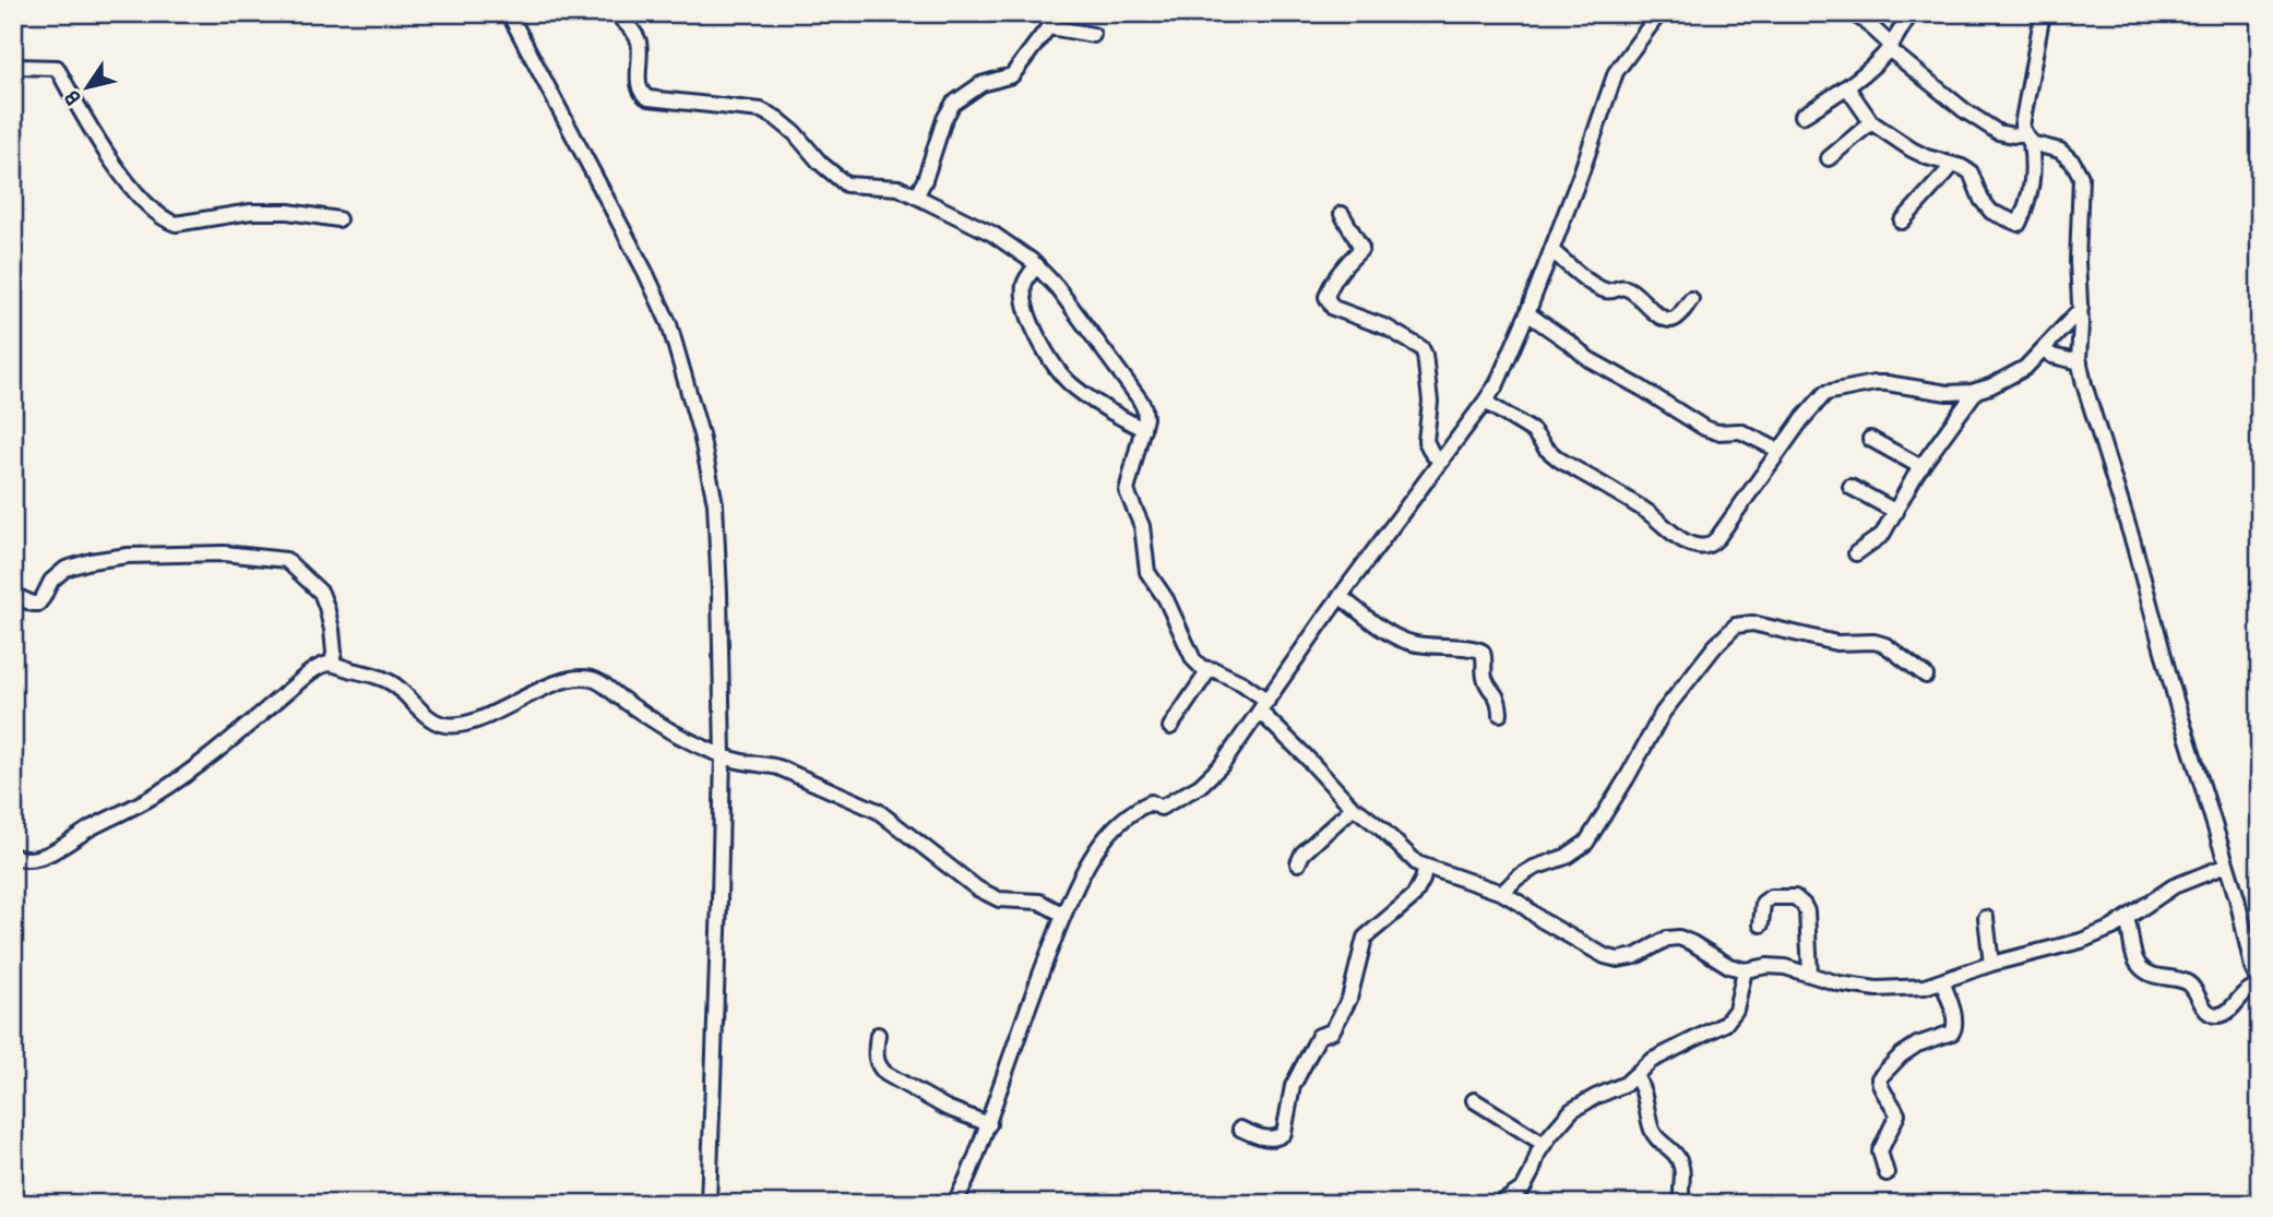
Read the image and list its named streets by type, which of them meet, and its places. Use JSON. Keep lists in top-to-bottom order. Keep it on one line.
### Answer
{"north":"bottom left"}
